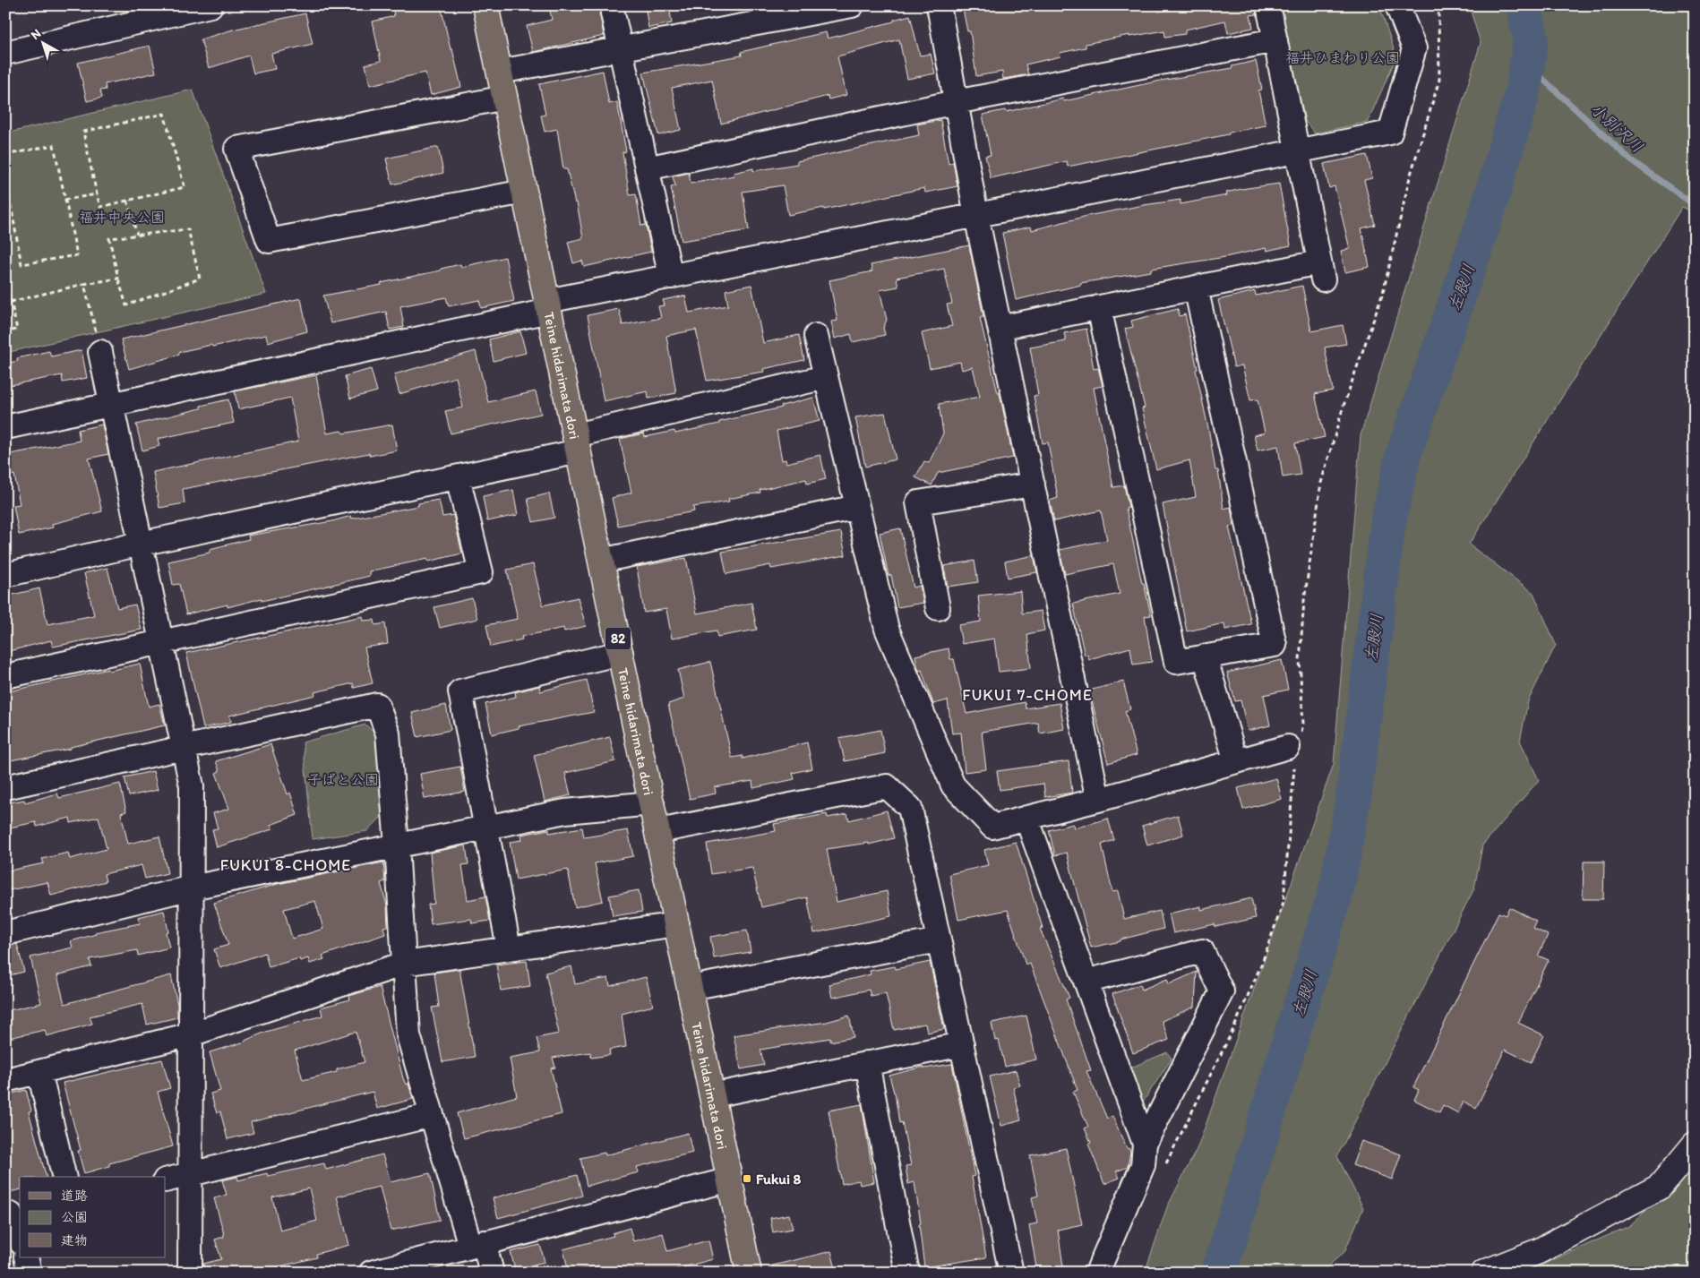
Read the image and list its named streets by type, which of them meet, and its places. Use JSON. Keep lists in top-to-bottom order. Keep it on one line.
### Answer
{"streets":{"main road":["Teine hidarimata dori","82"]},"districts":["FUKUI 7-CHOME","FUKUI 8-CHOME"],"water":["小別沢川","左股川"],"parks":["福井ひまわり公園","福井中央公園","子ばと公園"],"places":{"transit":["Fukui 8"]},"legend":["道路","公園","建物"],"north":"top left"}
